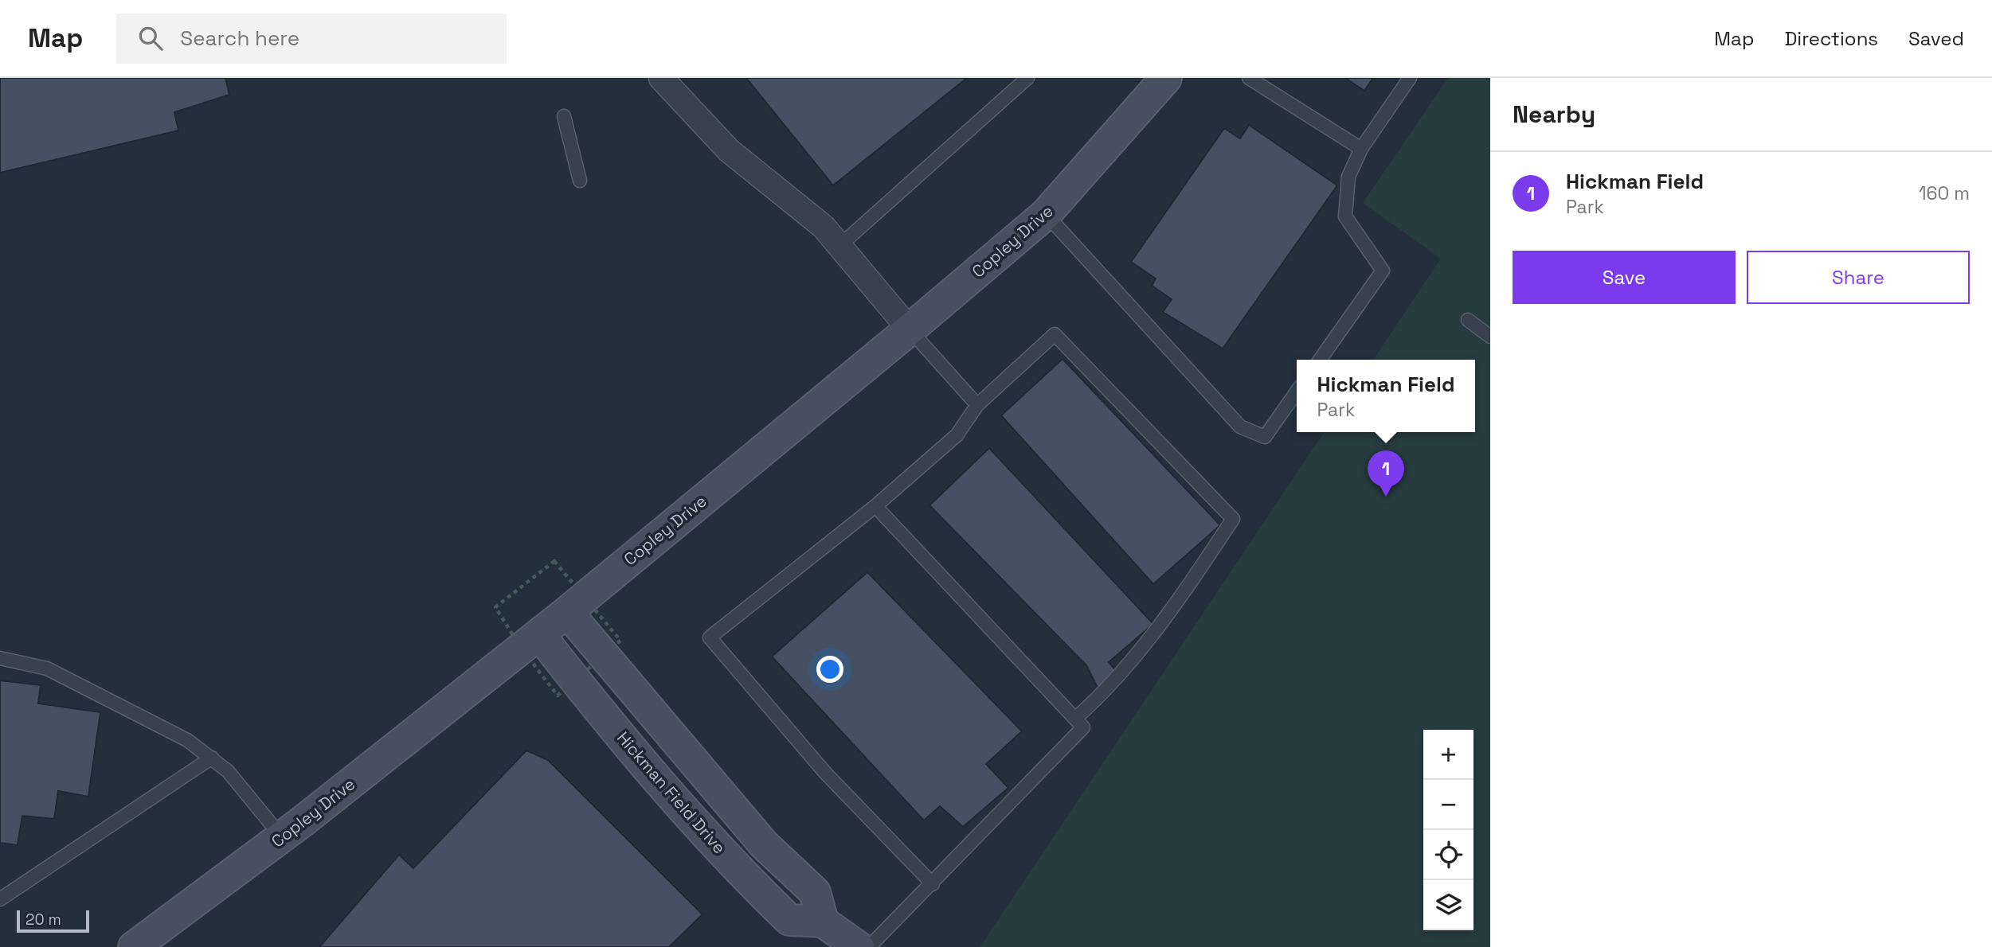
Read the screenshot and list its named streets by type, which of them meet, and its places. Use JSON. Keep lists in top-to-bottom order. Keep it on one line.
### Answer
{"streets":{"street":["Copley Drive","Hickman Field Drive"]},"crossings":[["Copley Drive","Hickman Field Drive"]],"scale_bar":"20 m","page":{"header":"Map","search":"Search here","nav":["Map","Directions","Saved"],"heading":"Nearby","list":[{"mark":"1","name":"Hickman Field","note":"Park","value":"160 m"}],"buttons":["Save","Share"],"popup":["Hickman Field","Park"],"pins":"1","map_buttons":["+","−"],"scale":"20 m"}}
